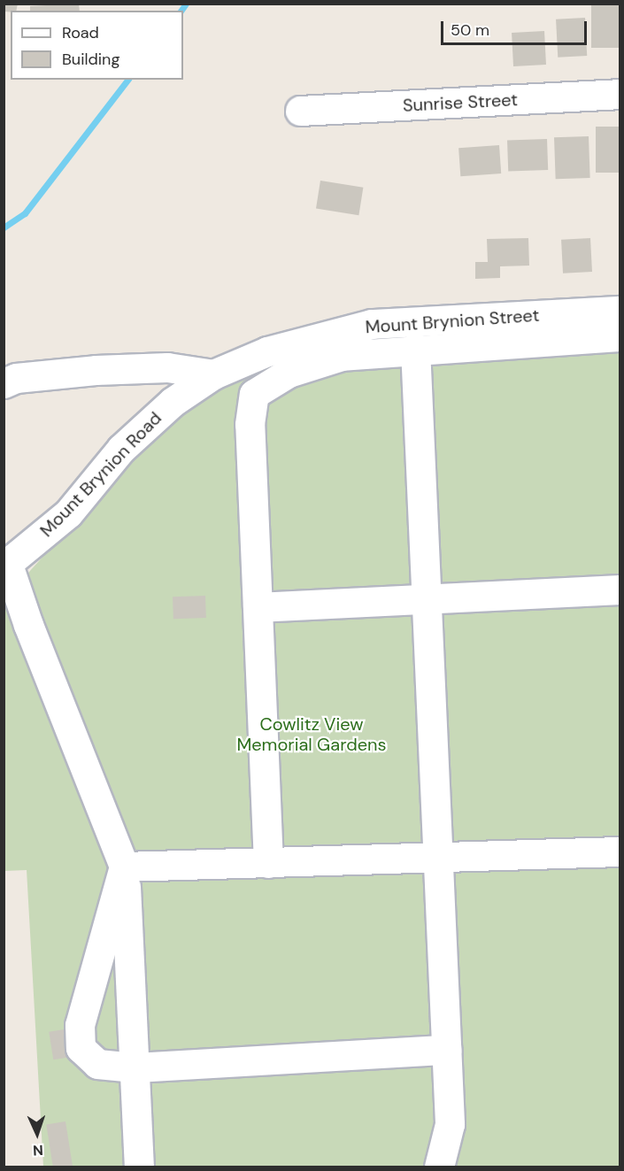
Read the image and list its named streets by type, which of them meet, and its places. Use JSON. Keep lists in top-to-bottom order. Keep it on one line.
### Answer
{"streets":{"street":["Sunrise Street","Mount Brynion Street","Mount Brynion Road"]},"crossings":[["Mount Brynion Street","Mount Brynion Road"]],"parks":["Cowlitz View Memorial Gardens"],"legend":["Road","Building"],"scale_bar":"50 m","north":"bottom"}
